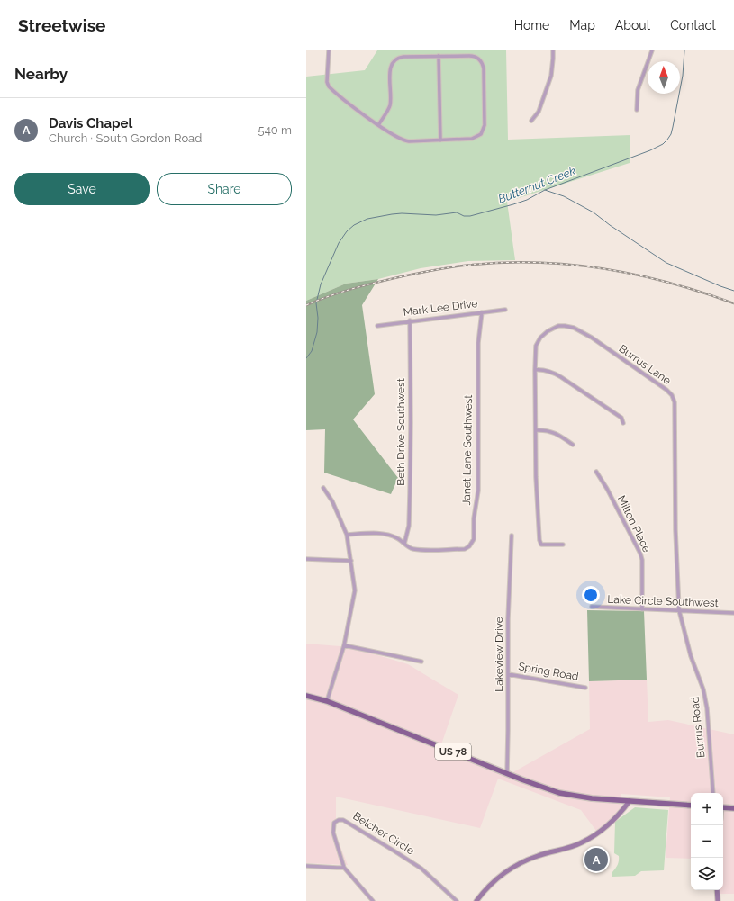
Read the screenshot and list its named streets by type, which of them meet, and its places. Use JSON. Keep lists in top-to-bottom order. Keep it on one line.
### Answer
{"streets":{"main road":["US 78"],"street":["Mark Lee Drive","Burrus Lane","Beth Drive Southwest","Janet Lane Southwest","Milton Place","Lake Circle Southwest","Lakeview Drive","Spring Road","Burrus Road","Belcher Circle"]},"crossings":[["Mark Lee Drive","Beth Drive Southwest"],["Mark Lee Drive","Janet Lane Southwest"],["Burrus Lane","Lake Circle Southwest"],["Burrus Lane","Burrus Road"],["Beth Drive Southwest","Janet Lane Southwest"],["Milton Place","Lake Circle Southwest"],["Lakeview Drive","Spring Road"],["Lakeview Drive","US 78"]],"water":["Butternut Creek"],"north":"top","page":{"header":"Streetwise","nav":["Home","Map","About","Contact"],"heading":"Nearby","list":[{"mark":"A","name":"Davis Chapel","note":"Church · South Gordon Road","value":"540 m"}],"buttons":["Save","Share"],"map_buttons":["+","−"],"pins":"A"}}
